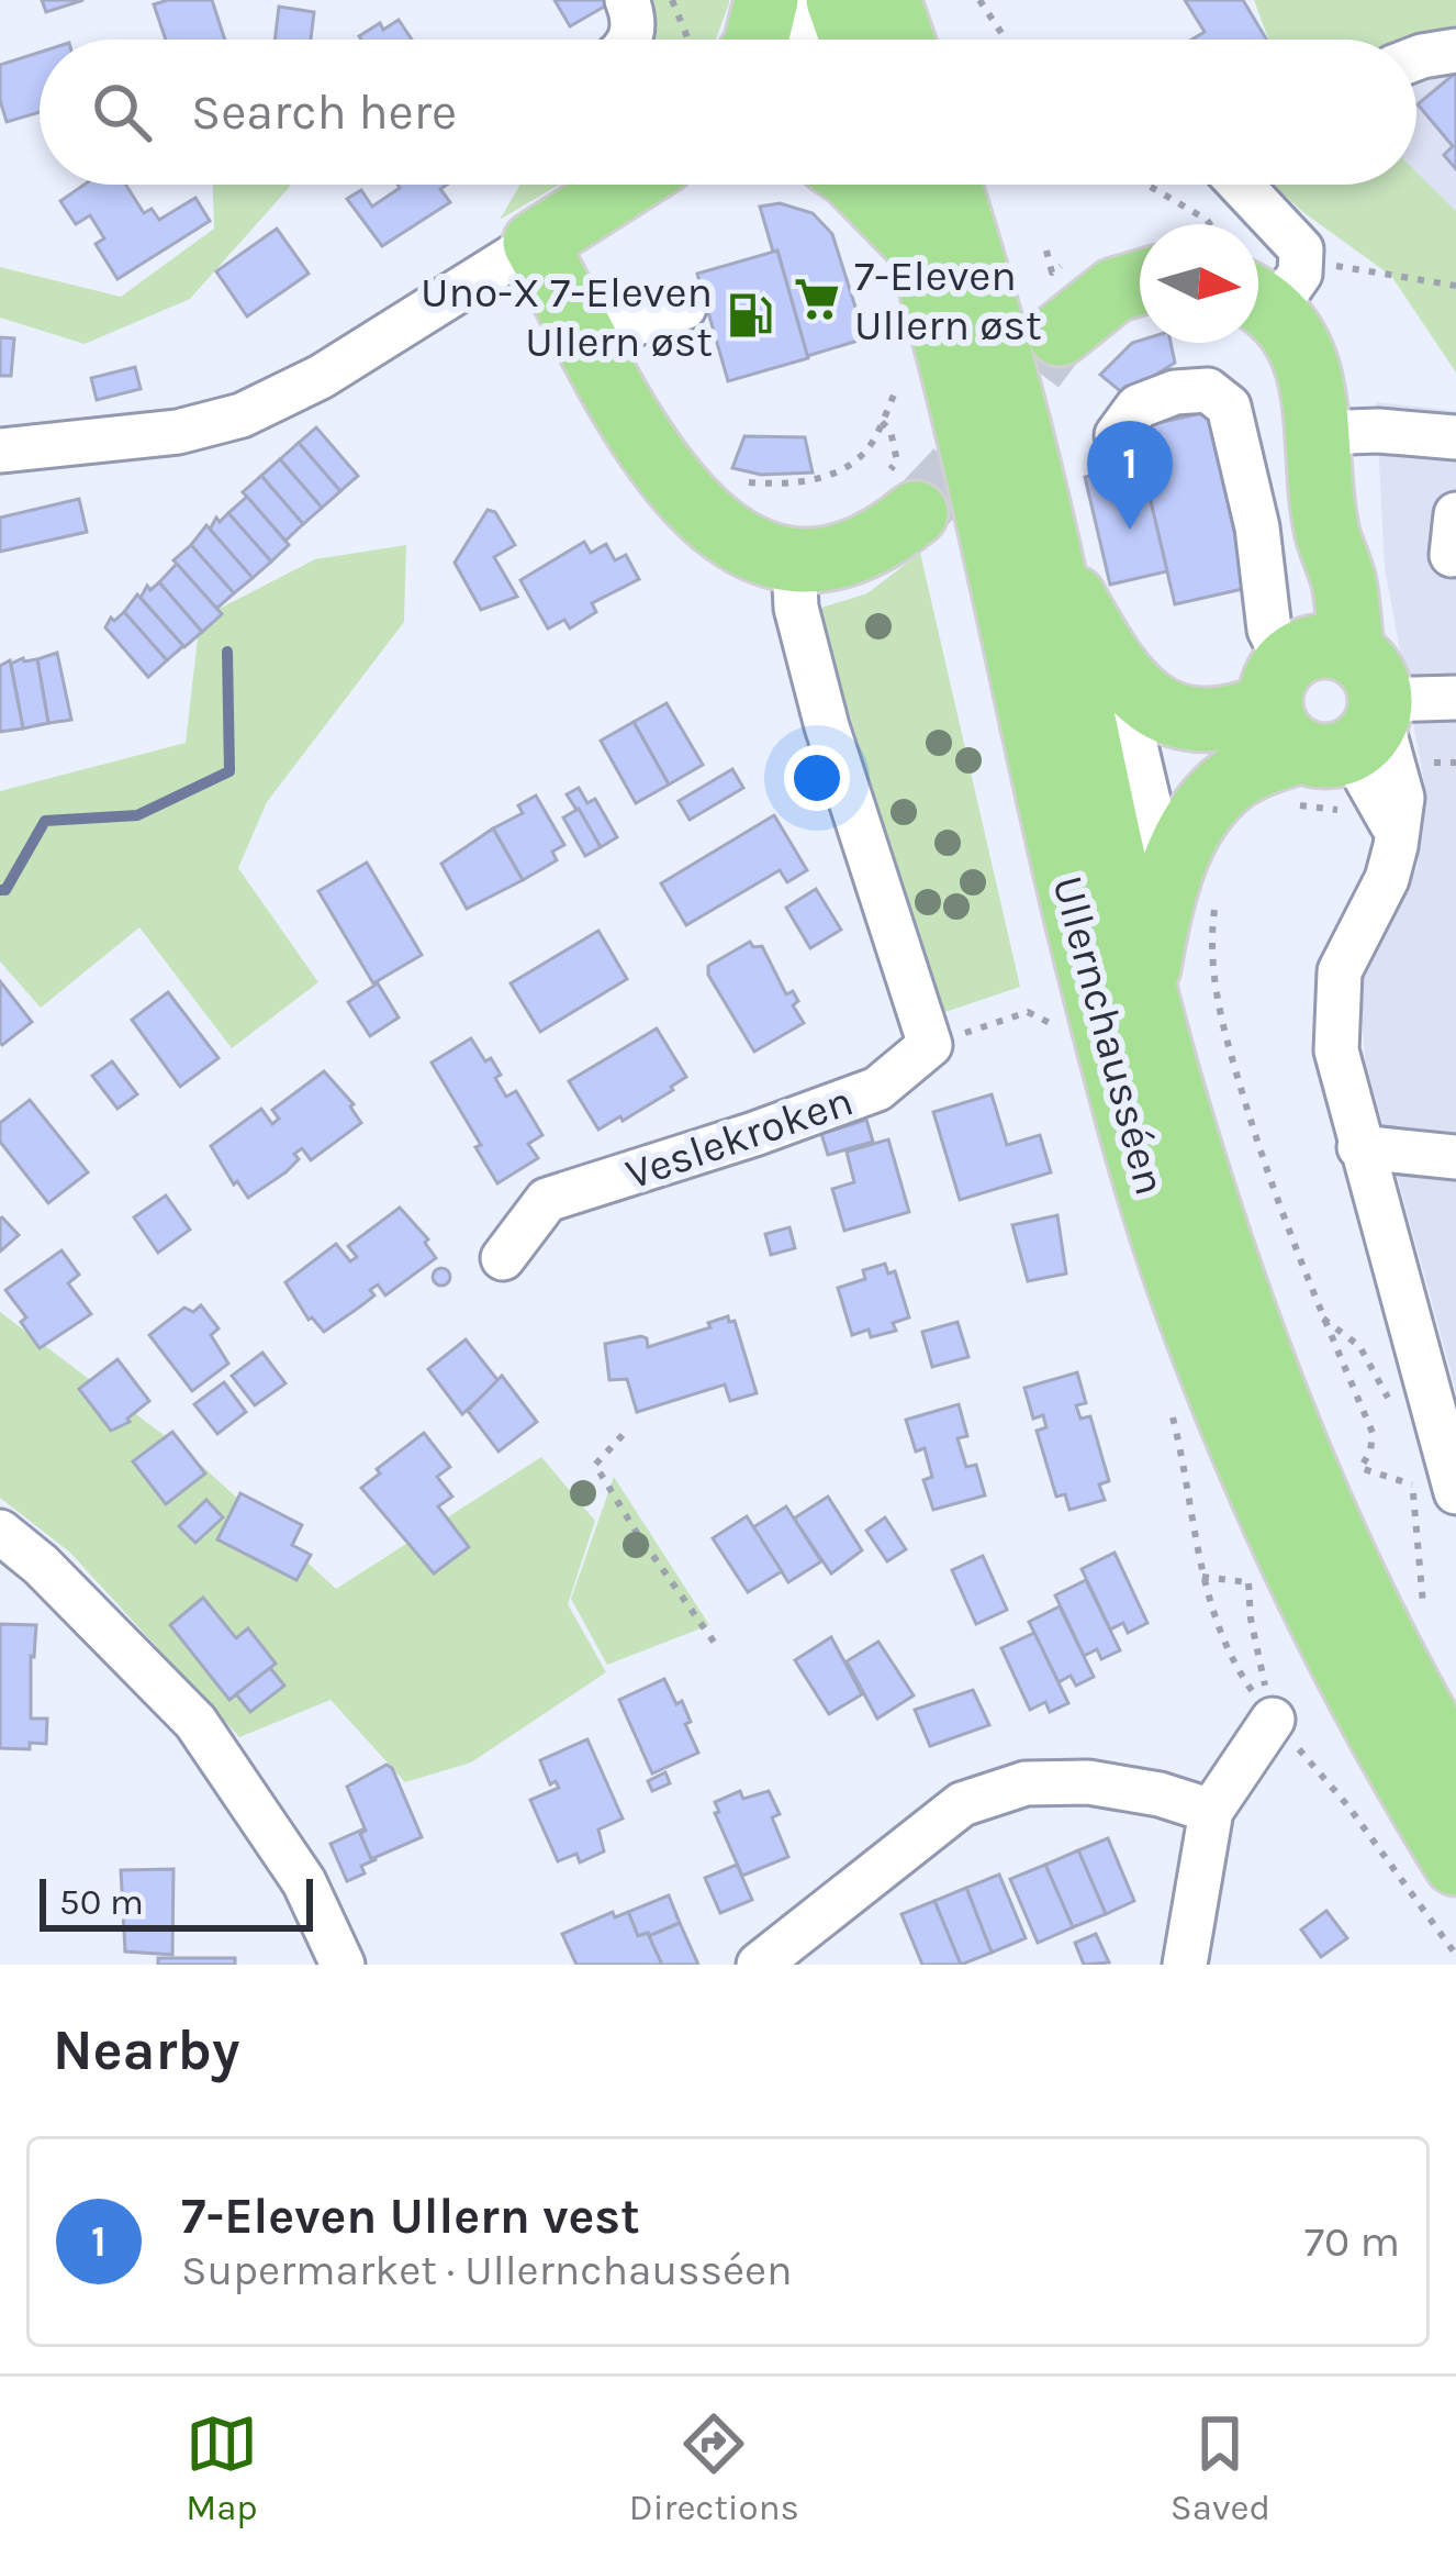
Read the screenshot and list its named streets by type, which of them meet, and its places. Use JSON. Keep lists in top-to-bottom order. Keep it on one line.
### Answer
{"streets":{"highway":["Ullernchausséen"],"street":["Veslekroken"]},"places":{"supermarket":["7-Eleven Ullern øst"],"fuel station":["Uno-X 7-Eleven Ullern øst"]},"scale_bar":"50 m","north":"right","page":{"search":"Search here","pins":"1","scale":"50 m","heading":"Nearby","list":[{"mark":"1","name":"7-Eleven Ullern vest","note":"Supermarket · Ullernchausséen","value":"70 m"}],"nav":["Map","Directions","Saved"]}}
